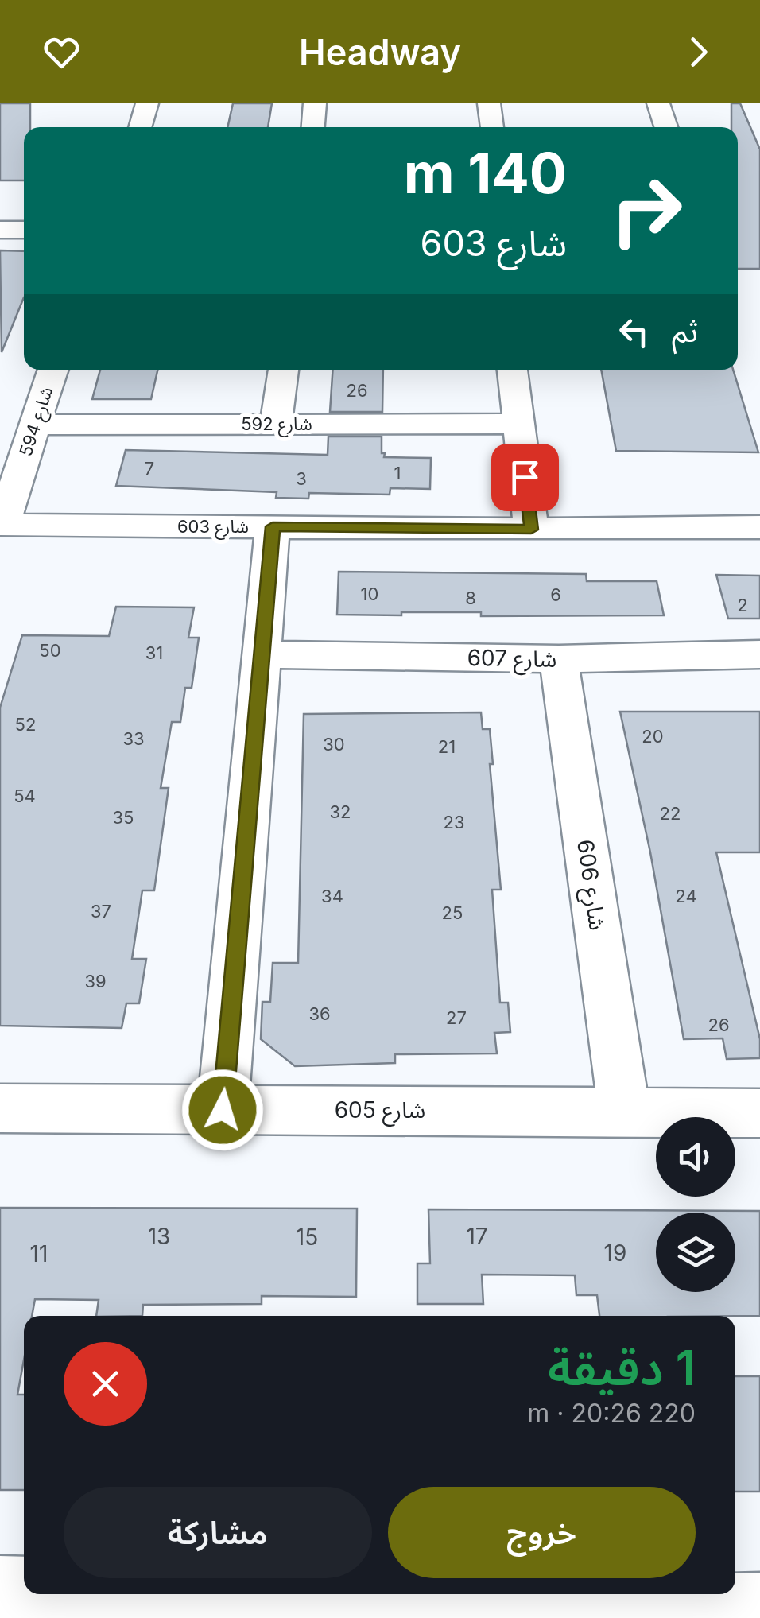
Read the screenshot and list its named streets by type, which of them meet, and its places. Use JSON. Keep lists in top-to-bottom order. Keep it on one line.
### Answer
{"streets":{"street":["شارع 594","شارع 592","شارع 603","شارع 607","شارع 606","شارع 605"]},"crossings":[["شارع 594","شارع 592"],["شارع 594","شارع 603"],["شارع 607","شارع 606"],["شارع 606","شارع 605"]],"house_numbers":["26","7","1","3","10","6","8","2","50","31","52","20","33","30","21","54","32","22","35","23","34","24","37","25","39","36","27","26","13","17","15","19","11"],"page":{"header":"Headway","turn":["140 m","شارع 603"],"then":"ثم","heading":["1 دقيقة","220 m · 20:26"],"buttons":["خروج","مشاركة"]}}
